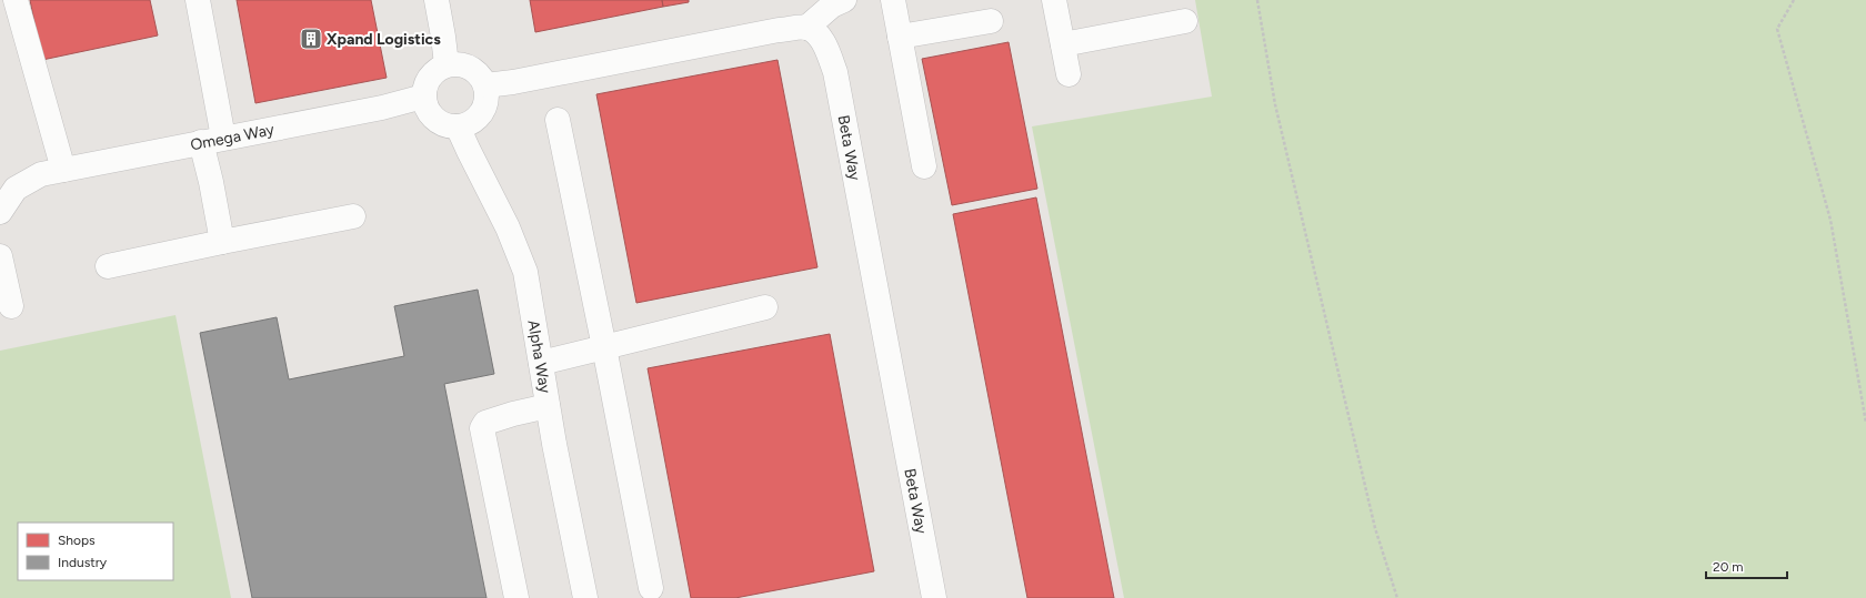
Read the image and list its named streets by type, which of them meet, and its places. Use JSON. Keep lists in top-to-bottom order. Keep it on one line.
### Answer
{"streets":{"street":["Omega Way","Beta Way","Alpha Way"]},"crossings":[["Omega Way","Alpha Way"]],"places":{"building":["Xpand Logistics"]},"legend":["Shops","Industry"],"scale_bar":"20 m"}
